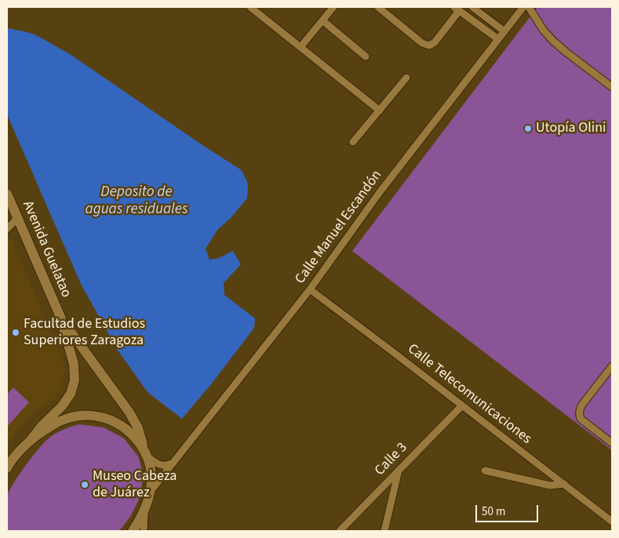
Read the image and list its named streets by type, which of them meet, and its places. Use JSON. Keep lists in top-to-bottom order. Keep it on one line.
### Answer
{"streets":{"main road":["Avenida Guelatao"],"street":["Calle Manuel Escandón","Calle Telecomunicaciones","Calle 3"]},"crossings":[["Calle Manuel Escandón","Avenida Guelatao"],["Calle Manuel Escandón","Calle Telecomunicaciones"],["Calle Telecomunicaciones","Calle 3"]],"water":["Deposito de aguas residuales"],"places":["Utopía Olini","Facultad de Estudios Superiores Zaragoza","Museo Cabeza de Juárez"],"scale_bar":"50 m"}
